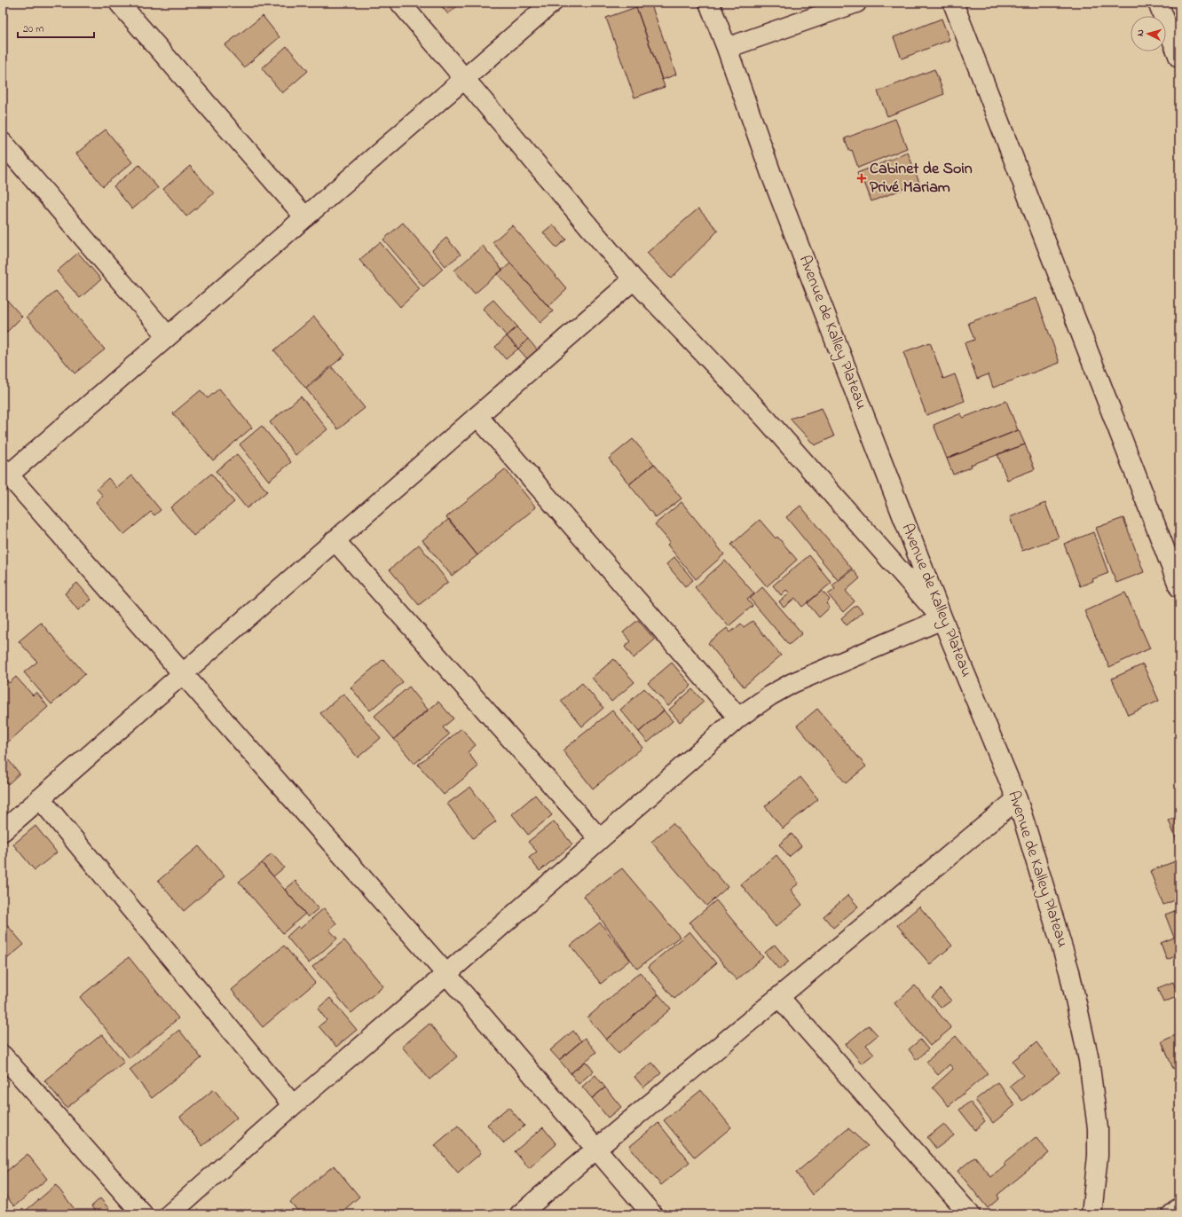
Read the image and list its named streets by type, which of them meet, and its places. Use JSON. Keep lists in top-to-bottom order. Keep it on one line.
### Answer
{"streets":{"street":["Avenue de Kalley Plateau"]},"places":{"health":["Cabinet de Soin Privé Mariam"]},"scale_bar":"20 m","north":"left"}
